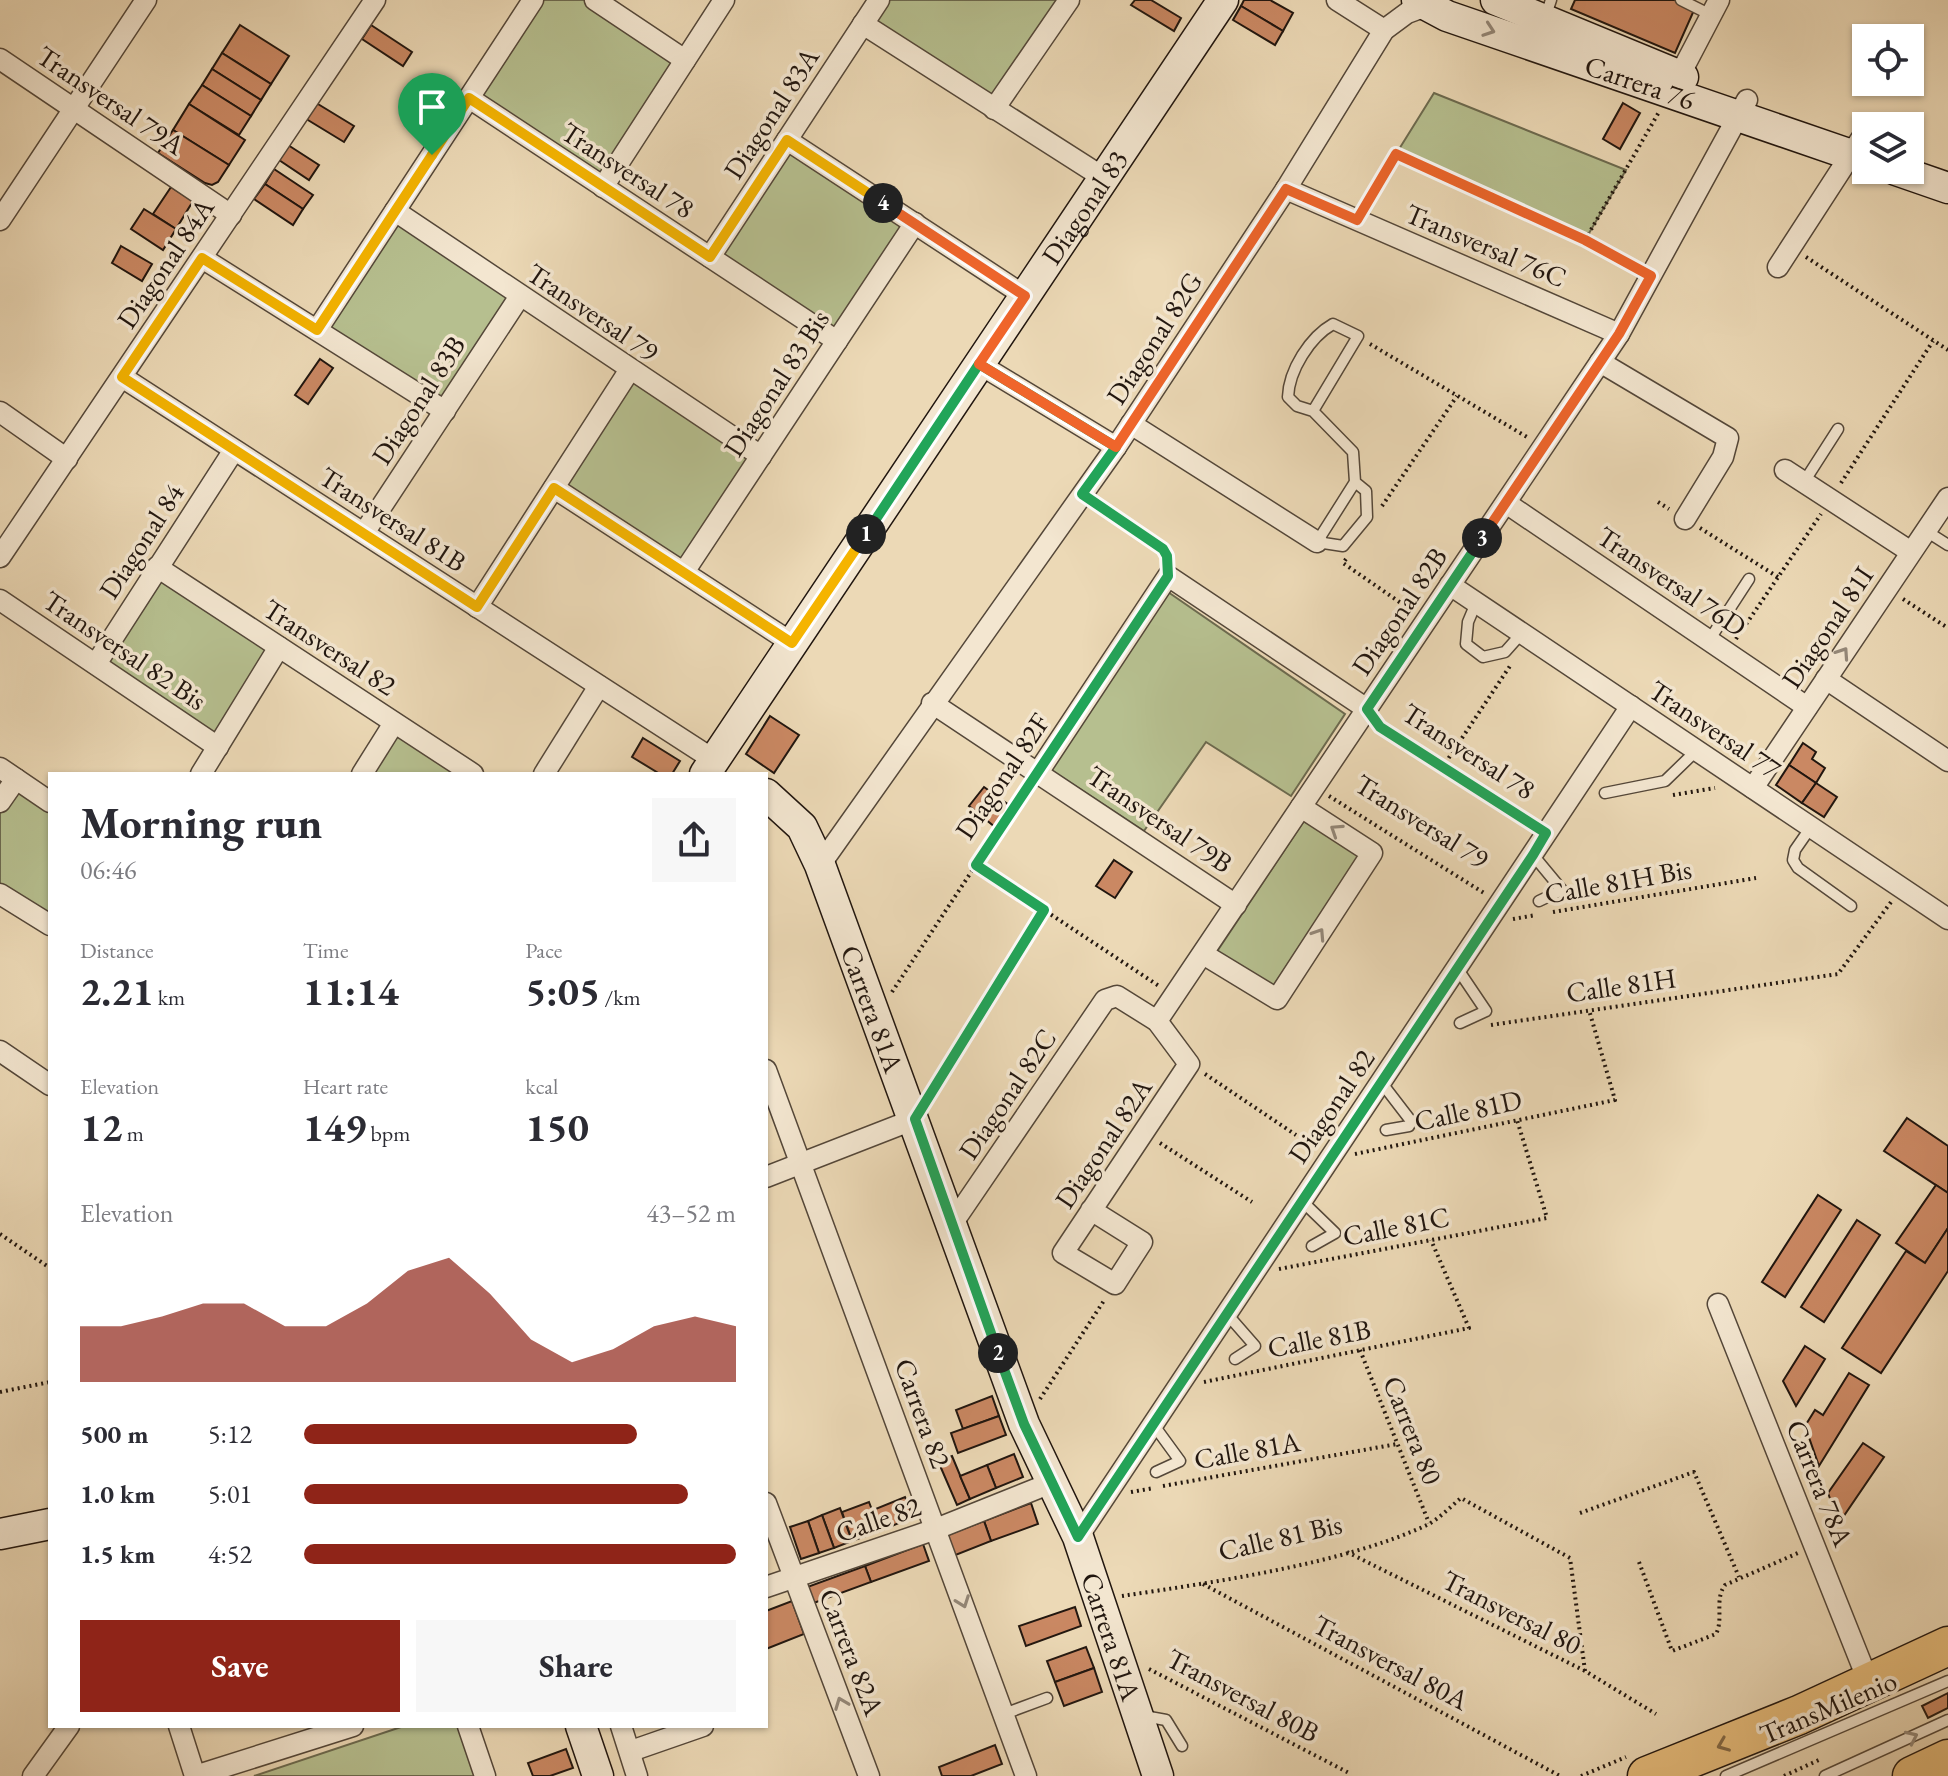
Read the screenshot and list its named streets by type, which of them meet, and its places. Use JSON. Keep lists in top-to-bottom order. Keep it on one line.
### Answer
{"streets":{"street":["Carrera 76","Transversal 79A","Diagonal 83A","Transversal 78","Diagonal 83","Transversal 76C","Diagonal 84A","Transversal 79","Diagonal 82G","Diagonal 83 Bis","Diagonal 83B","Transversal 81B","Diagonal 84","Transversal 76D","Diagonal 82B","Diagonal 81I","Transversal 82","Transversal 82 Bis","Transversal 77","Diagonal 82F","Transversal 79B","Carrera 81A","Diagonal 82C","Diagonal 82","Diagonal 82A","Carrera 82","Carrera 78A","Calle 82","Carrera 82A"],"lane":["TransMilenio"],"path":["Calle 81H Bis","Calle 81H","Calle 81D","Calle 81C","Calle 81B","Carrera 80","Calle 81A","Calle 81 Bis","Transversal 80","Transversal 80A","Transversal 80B"]},"crossings":[["Carrera 76","Diagonal 82G"],["Carrera 76","Diagonal 82B"],["Transversal 79A","Diagonal 84A"],["Diagonal 83A","Transversal 78"],["Transversal 78","Diagonal 83 Bis"],["Transversal 78","Diagonal 82B"],["Transversal 78","Diagonal 82F"],["Transversal 78","Diagonal 82"],["Diagonal 83","Transversal 81B"],["Transversal 76C","Diagonal 82G"],["Transversal 76C","Diagonal 82B"],["Diagonal 84A","Transversal 81B"],["Transversal 79","Diagonal 83 Bis"],["Transversal 79","Diagonal 83B"],["Transversal 79","Diagonal 82B"],["Transversal 79","Diagonal 82"],["Diagonal 82G","Transversal 79B"],["Diagonal 82G","Carrera 81A"],["Diagonal 83B","Transversal 81B"],["Transversal 81B","Diagonal 84"],["Diagonal 84","Transversal 82"],["Diagonal 84","Transversal 82 Bis"],["Transversal 76D","Diagonal 82B"],["Transversal 76D","Diagonal 81I"],["Diagonal 82B","Transversal 77"],["Diagonal 82B","Transversal 79B"],["Diagonal 82B","Diagonal 82C"],["Diagonal 81I","Transversal 77"],["Transversal 77","Calle 81H"],["Transversal 77","Diagonal 82"],["Diagonal 82F","Transversal 79B"],["Calle 81H Bis","Diagonal 82"],["Calle 81H","Calle 81D"],["Carrera 81A","Diagonal 82C"],["Carrera 81A","Diagonal 82"],["Carrera 81A","Calle 82"],["Carrera 81A","Calle 81 Bis"],["Carrera 81A","Transversal 80B"],["Diagonal 82","Calle 81D"],["Diagonal 82","Calle 81C"],["Diagonal 82","Calle 81B"],["Diagonal 82","Calle 81A"],["Calle 81D","Calle 81C"],["Calle 81C","Calle 81B"],["Calle 81B","Carrera 80"],["Carrera 82","Calle 82"],["Carrera 80","Calle 81A"],["Carrera 80","Calle 81 Bis"],["Calle 82","Carrera 82A"],["Calle 81 Bis","Transversal 80"],["Calle 81 Bis","Transversal 80A"]],"one_way":["Carrera 82A"],"page":{"pins":["4","1","3","2"],"heading":["Morning run","06:46"],"stats":[["Distance","2.21 km"],["Time","11:14"],["Pace","5:05 /km"],["Elevation","12 m"],["Heart rate","149 bpm"],["kcal","150"]],"chart":["Elevation","43–52 m"],"list":[{"name":"500 m","note":"5:12"},{"name":"1.0 km","note":"5:01"},{"name":"1.5 km","note":"4:52"}],"buttons":["Save","Share"]}}
